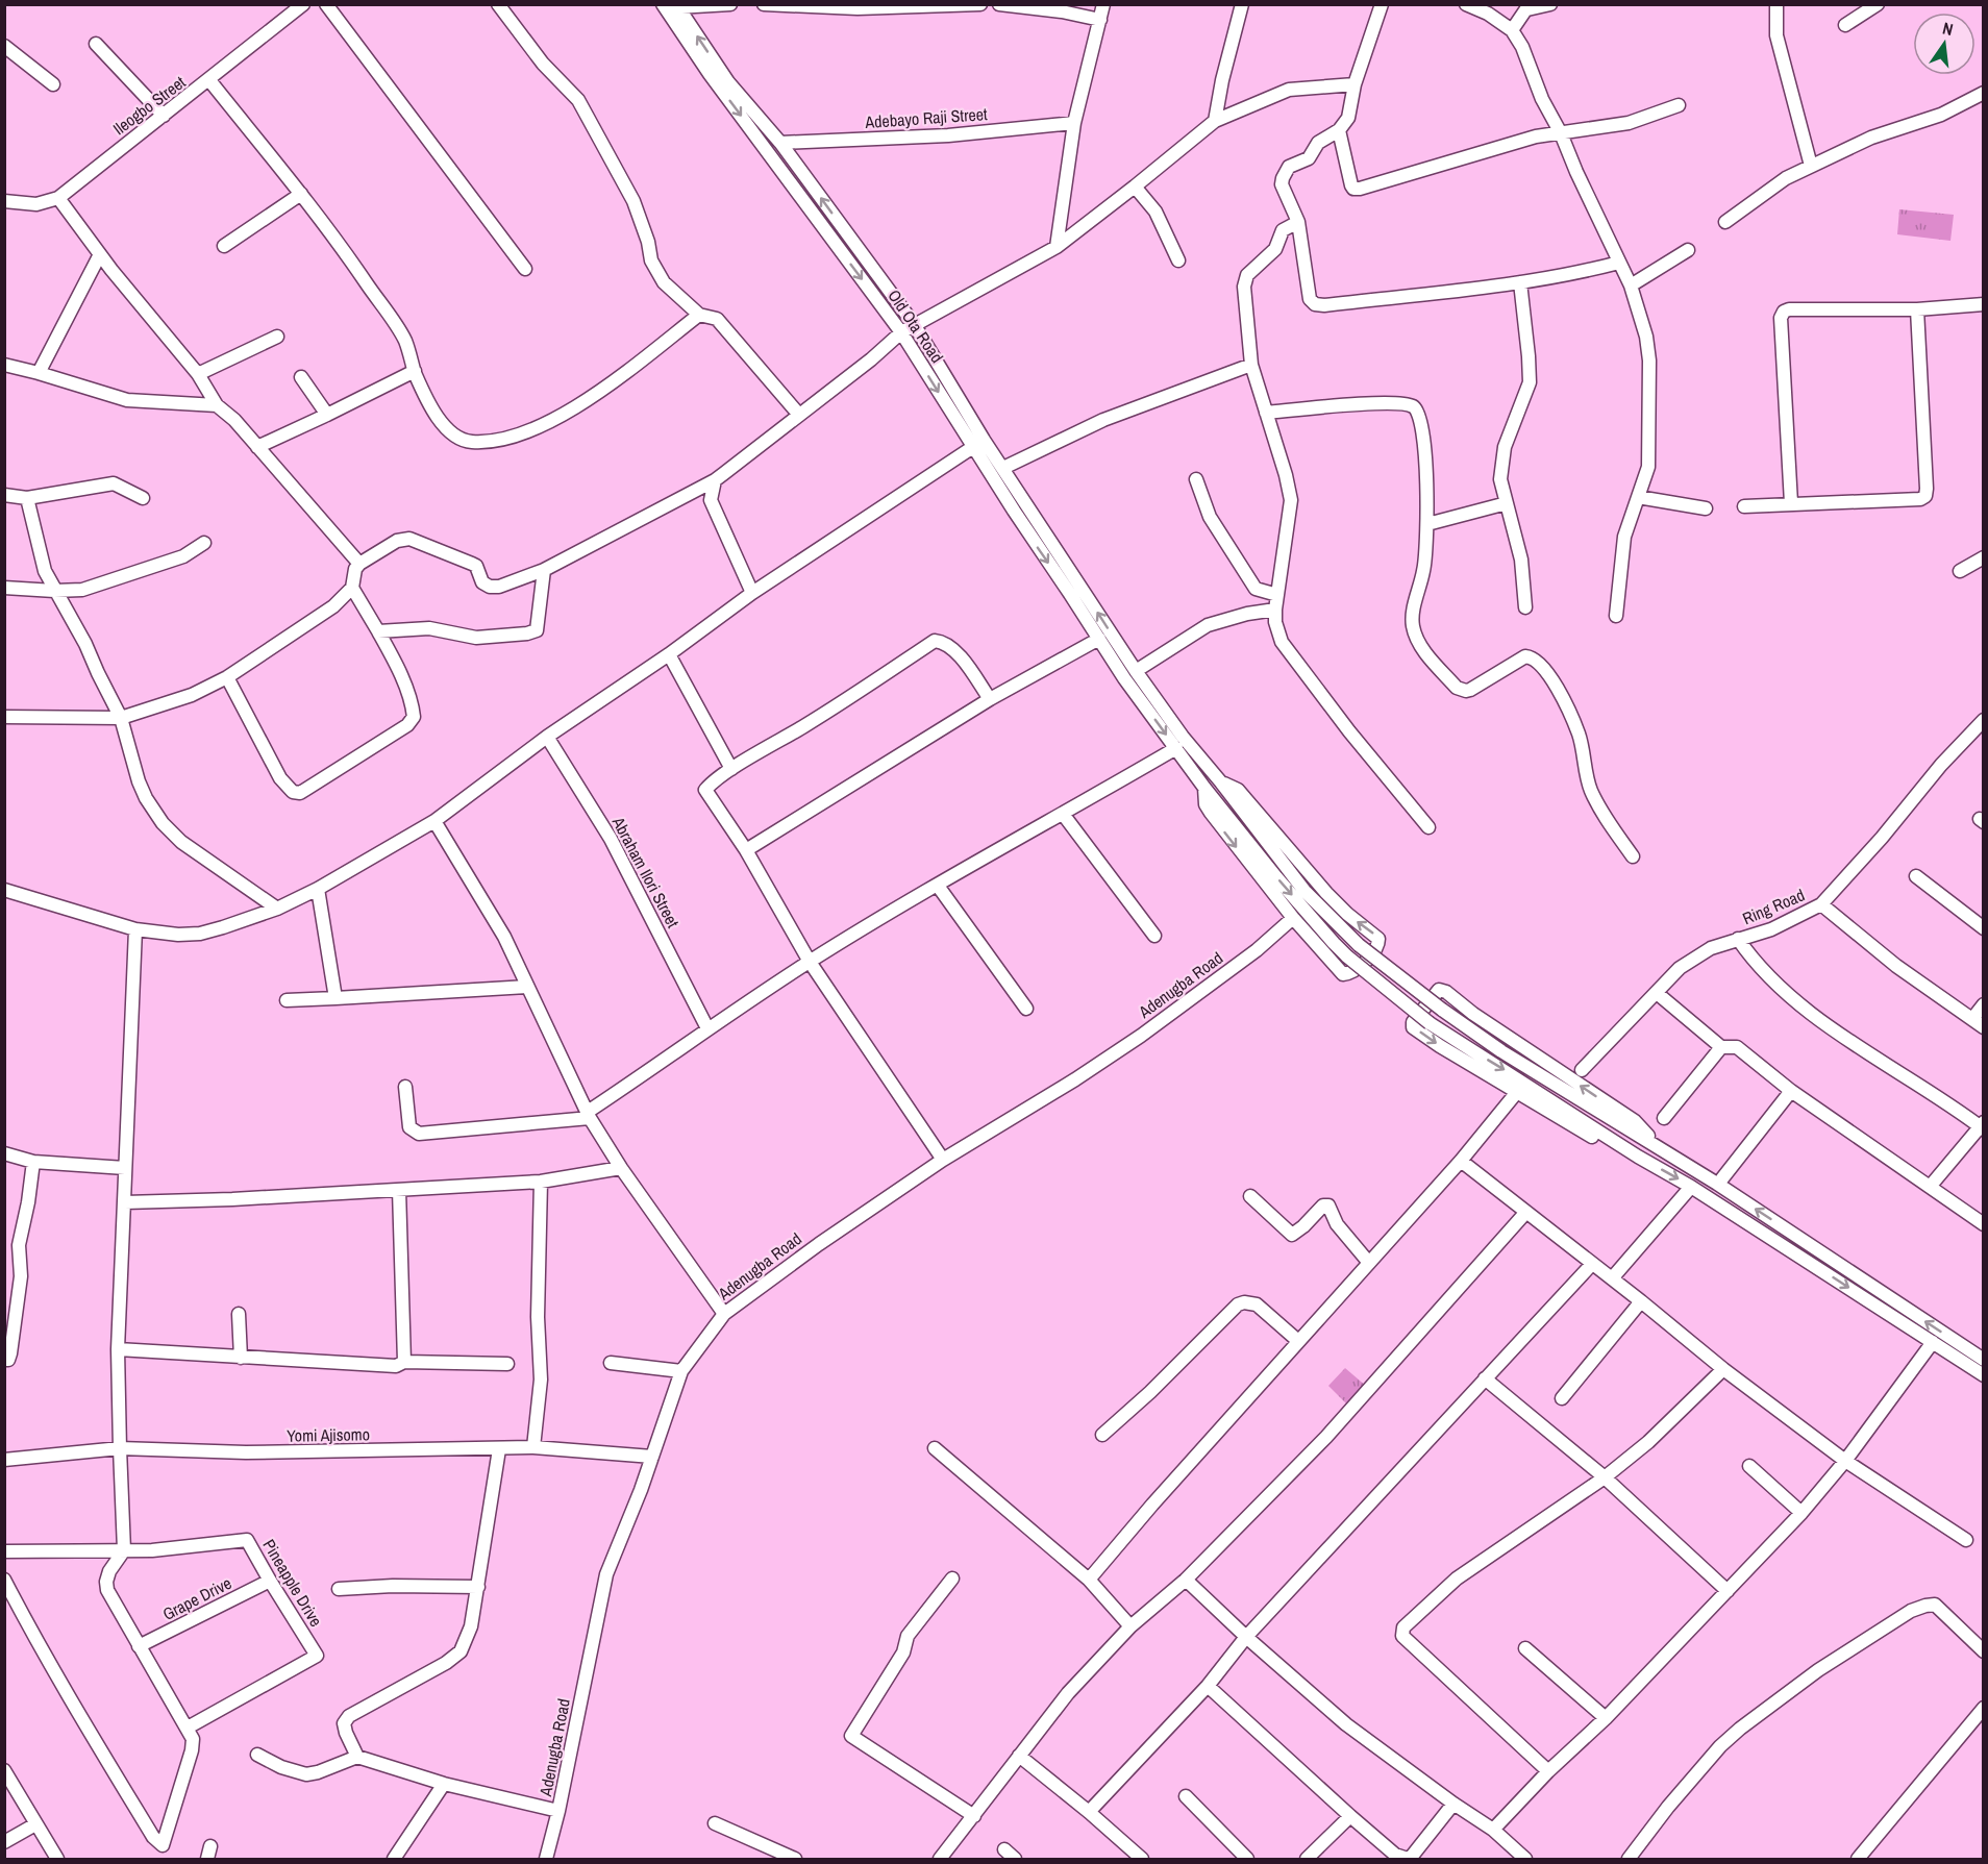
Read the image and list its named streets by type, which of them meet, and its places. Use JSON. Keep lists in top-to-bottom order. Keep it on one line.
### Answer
{"streets":{"street":["Ileogbo Street","Adebayo Raji Street","Old Ota Road","Abraham Ilori Street","Ring Road","Adenugba Road","Yomi Ajisomo","Pineapple Drive","Grape Drive"]},"crossings":[["Adebayo Raji Street","Old Ota Road"],["Adenugba Road","Yomi Ajisomo"],["Pineapple Drive","Grape Drive"]],"north":"top"}
